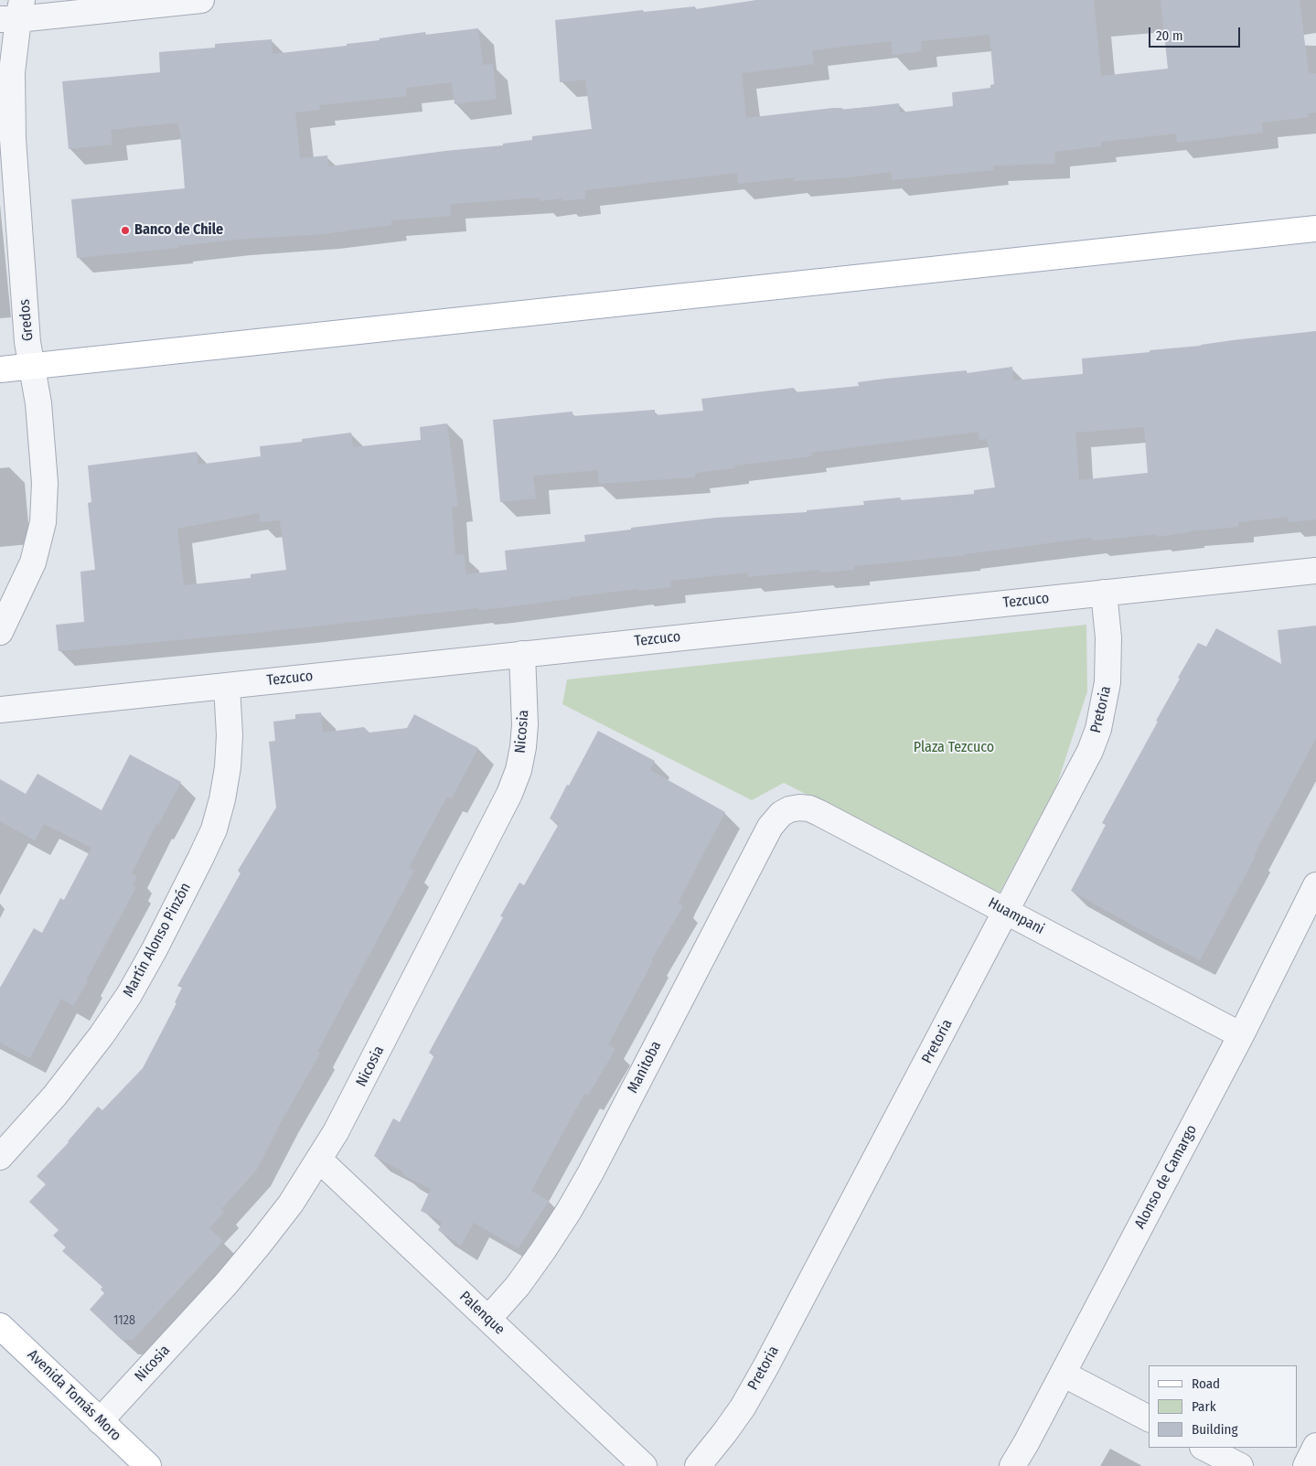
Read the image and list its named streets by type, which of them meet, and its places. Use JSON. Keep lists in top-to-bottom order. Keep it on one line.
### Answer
{"streets":{"main road":["Avenida Tomás Moro"],"street":["Gredos","Tezcuco","Pretoria","Nicosia","Huampani","Martín Alonso Pinzón","Manitoba","Alonso de Camargo","Palenque"]},"crossings":[["Tezcuco","Pretoria"],["Tezcuco","Nicosia"],["Tezcuco","Martín Alonso Pinzón"],["Pretoria","Huampani"],["Nicosia","Palenque"],["Nicosia","Avenida Tomás Moro"],["Huampani","Manitoba"],["Huampani","Alonso de Camargo"],["Manitoba","Palenque"]],"parks":["Plaza Tezcuco"],"places":["Banco de Chile"],"house_numbers":["1128"],"legend":["Road","Park","Building"],"scale_bar":"20 m"}
